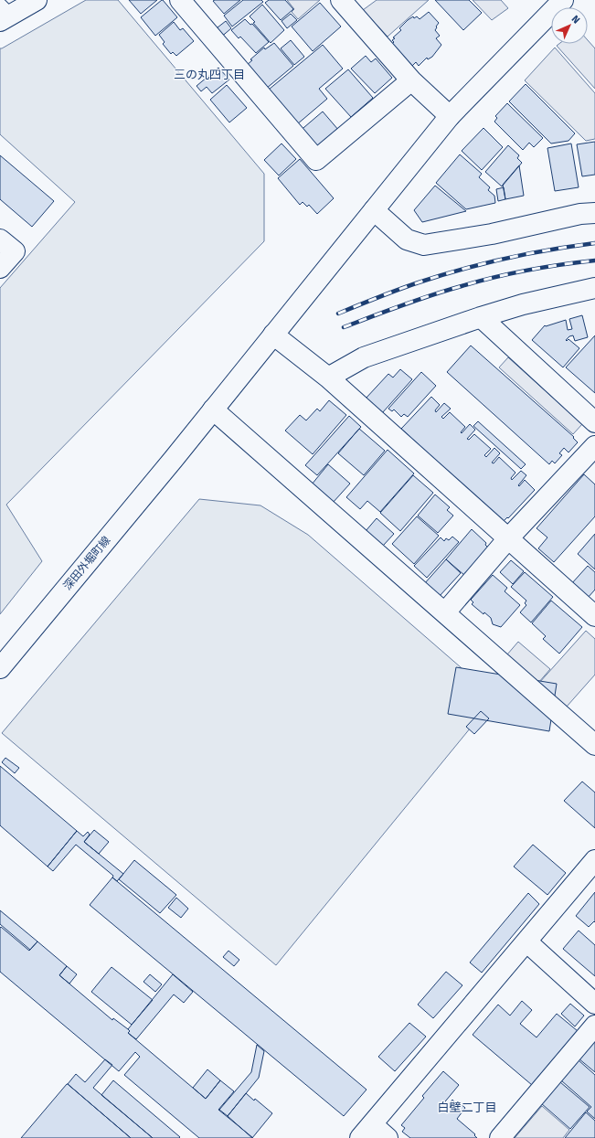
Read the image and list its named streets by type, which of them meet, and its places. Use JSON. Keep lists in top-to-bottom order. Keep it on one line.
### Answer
{"streets":{"street":["深田外堀町線"]},"districts":["三の丸四丁目","白壁二丁目"],"north":"top right"}
